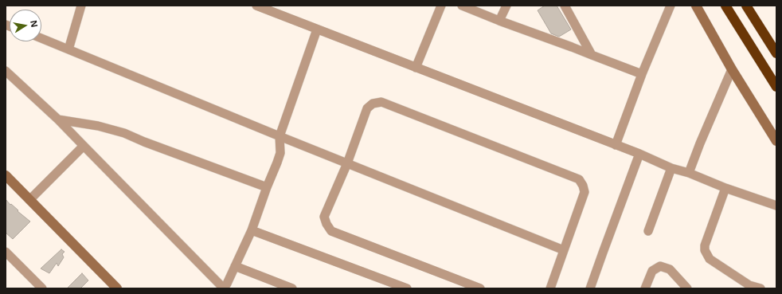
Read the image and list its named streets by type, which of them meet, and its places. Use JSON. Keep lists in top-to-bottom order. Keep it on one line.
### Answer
{"north":"right"}
